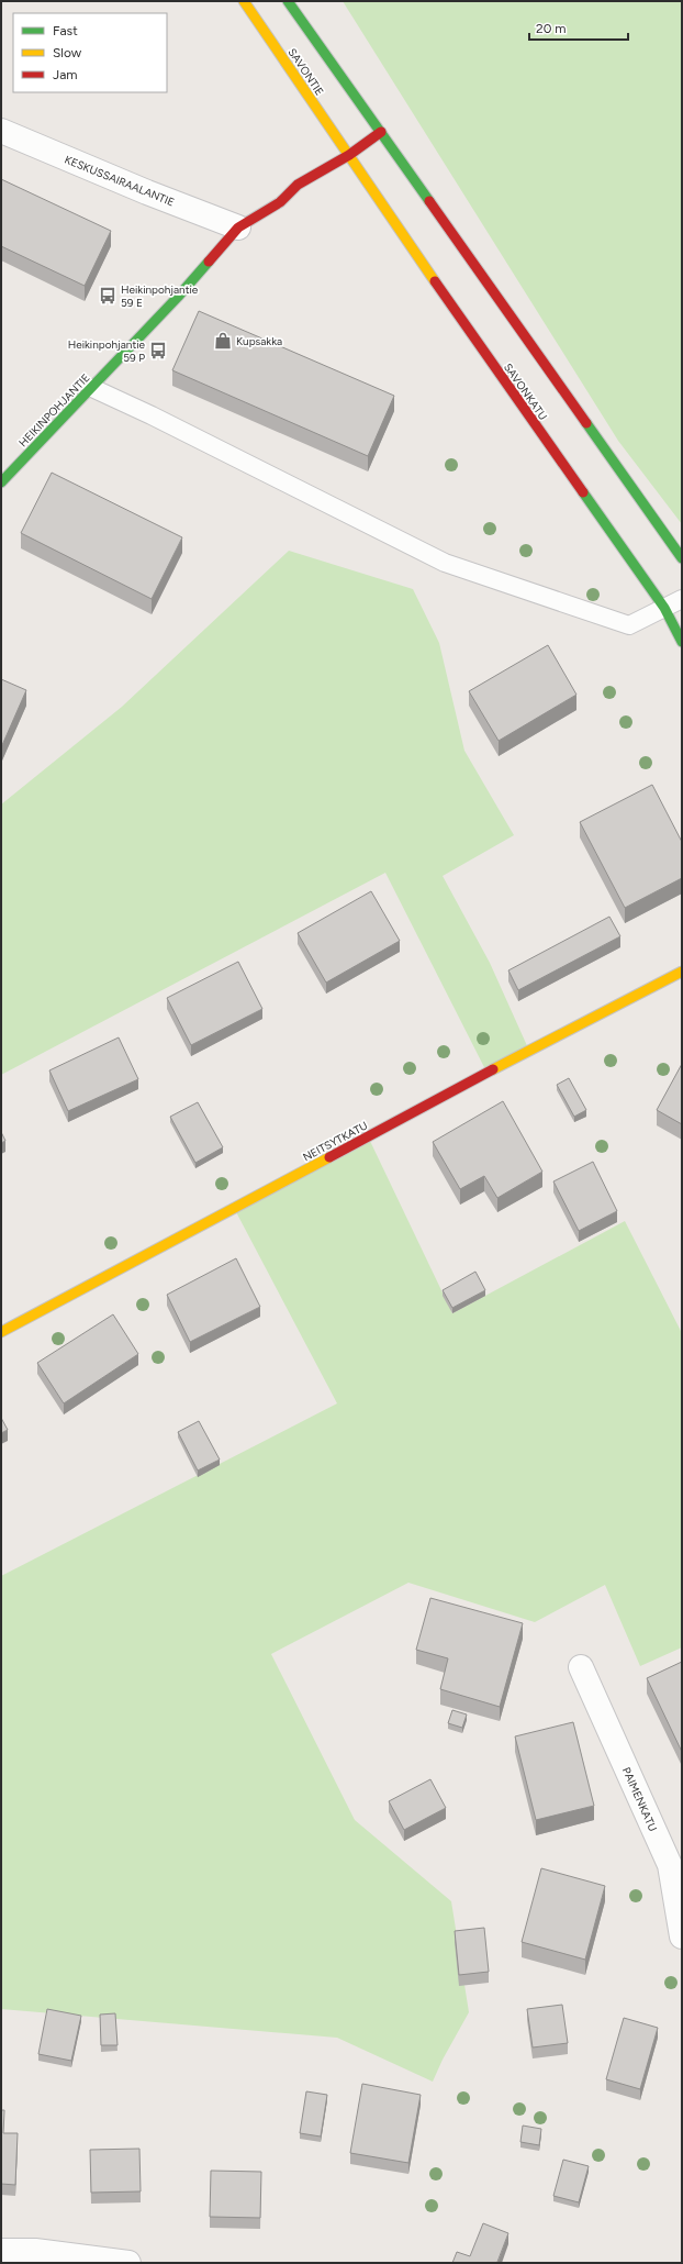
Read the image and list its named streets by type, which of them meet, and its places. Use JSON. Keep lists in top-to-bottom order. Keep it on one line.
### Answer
{"streets":{"main road":["SAVONTIE","SAVONKATU","HEIKINPOHJANTIE","NEITSYTKATU"],"street":["KESKUSSAIRAALANTIE","PAIMENKATU"]},"crossings":[["SAVONTIE","SAVONKATU"],["SAVONTIE","HEIKINPOHJANTIE"],["KESKUSSAIRAALANTIE","HEIKINPOHJANTIE"],["SAVONKATU","HEIKINPOHJANTIE"]],"places":{"bus stop":["Heikinpohjantie 59 E","Heikinpohjantie 59 P"],"shop":["Kupsakka"]},"legend":["Fast","Slow","Jam"],"scale_bar":"20 m"}
